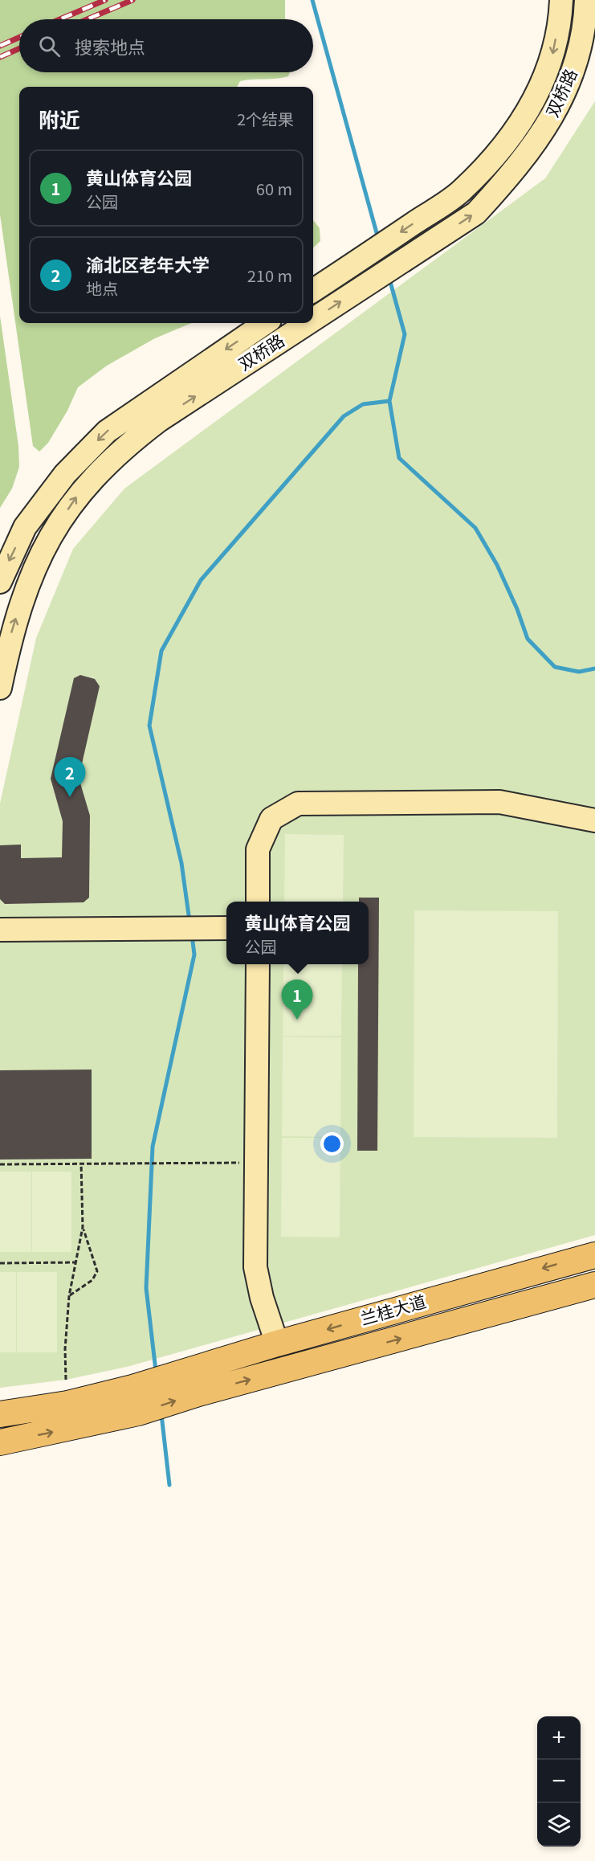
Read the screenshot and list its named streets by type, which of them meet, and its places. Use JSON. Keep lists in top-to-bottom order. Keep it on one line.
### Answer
{"streets":{"main road":["双桥路","兰桂大道"]},"page":{"search":"搜索地点","heading":["附近","2个结果"],"list":[{"mark":"1","name":"黄山体育公园","note":"公园","value":"60 m"},{"mark":"2","name":"渝北区老年大学","note":"地点","value":"210 m"}],"pins":["2","1"],"popup":["黄山体育公园","公园"],"map_buttons":["+","−"]}}
